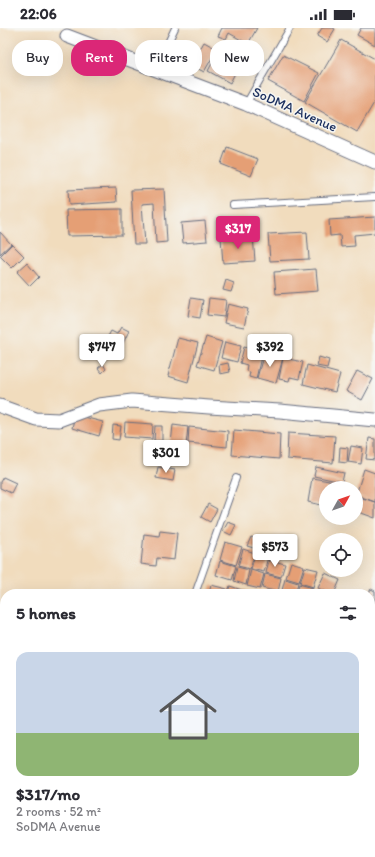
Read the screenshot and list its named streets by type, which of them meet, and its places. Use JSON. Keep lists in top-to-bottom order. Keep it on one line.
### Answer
{"streets":{"street":["SoDMA Avenue"]},"north":"top right","page":{"status":"22:06","chip":["Buy","Rent","Filters","New"],"price":["$317","$747","$392","$301","$573"],"heading":"5 homes","list":[{"name":"$317/mo","note":"2 rooms · 52 m² · SoDMA Avenue"}]}}
